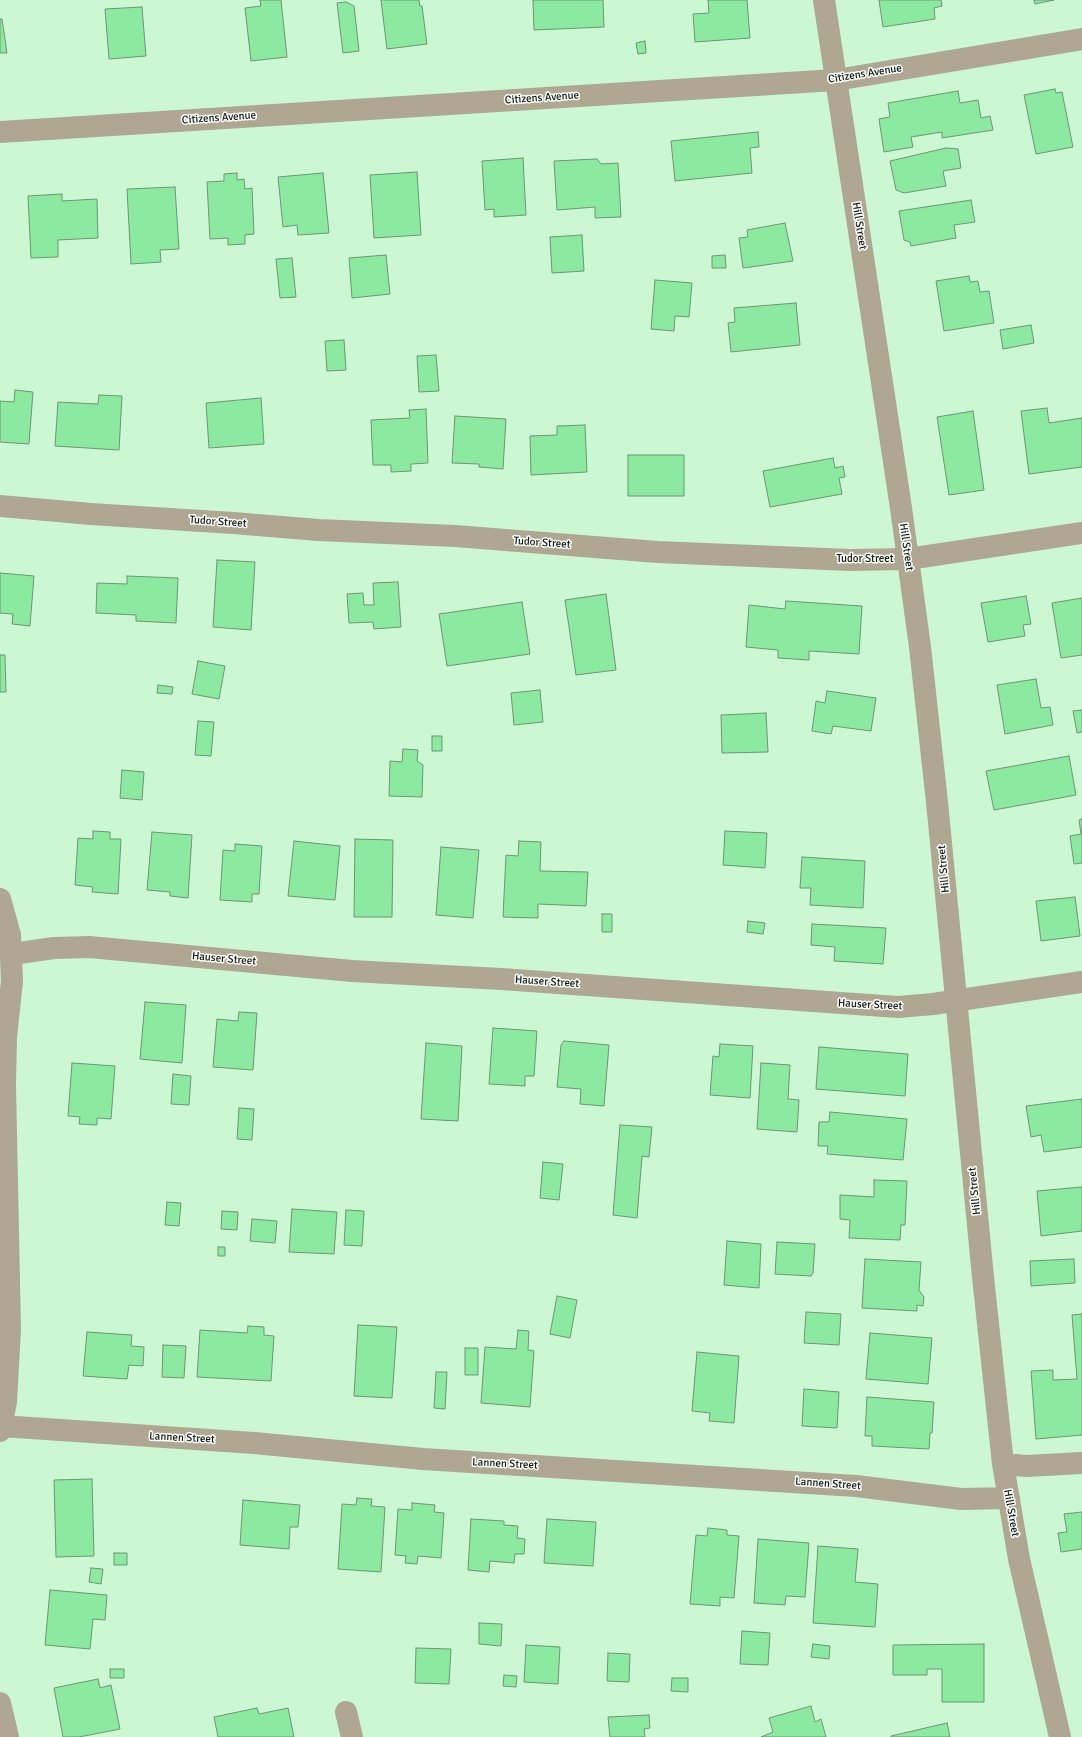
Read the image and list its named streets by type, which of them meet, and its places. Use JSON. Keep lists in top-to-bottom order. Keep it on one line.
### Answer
{"streets":{"street":["Citizens Avenue","Hill Street","Tudor Street","Hauser Street","Lannen Street"]},"crossings":[["Citizens Avenue","Hill Street"],["Hill Street","Tudor Street"],["Hill Street","Hauser Street"],["Hill Street","Lannen Street"]]}
